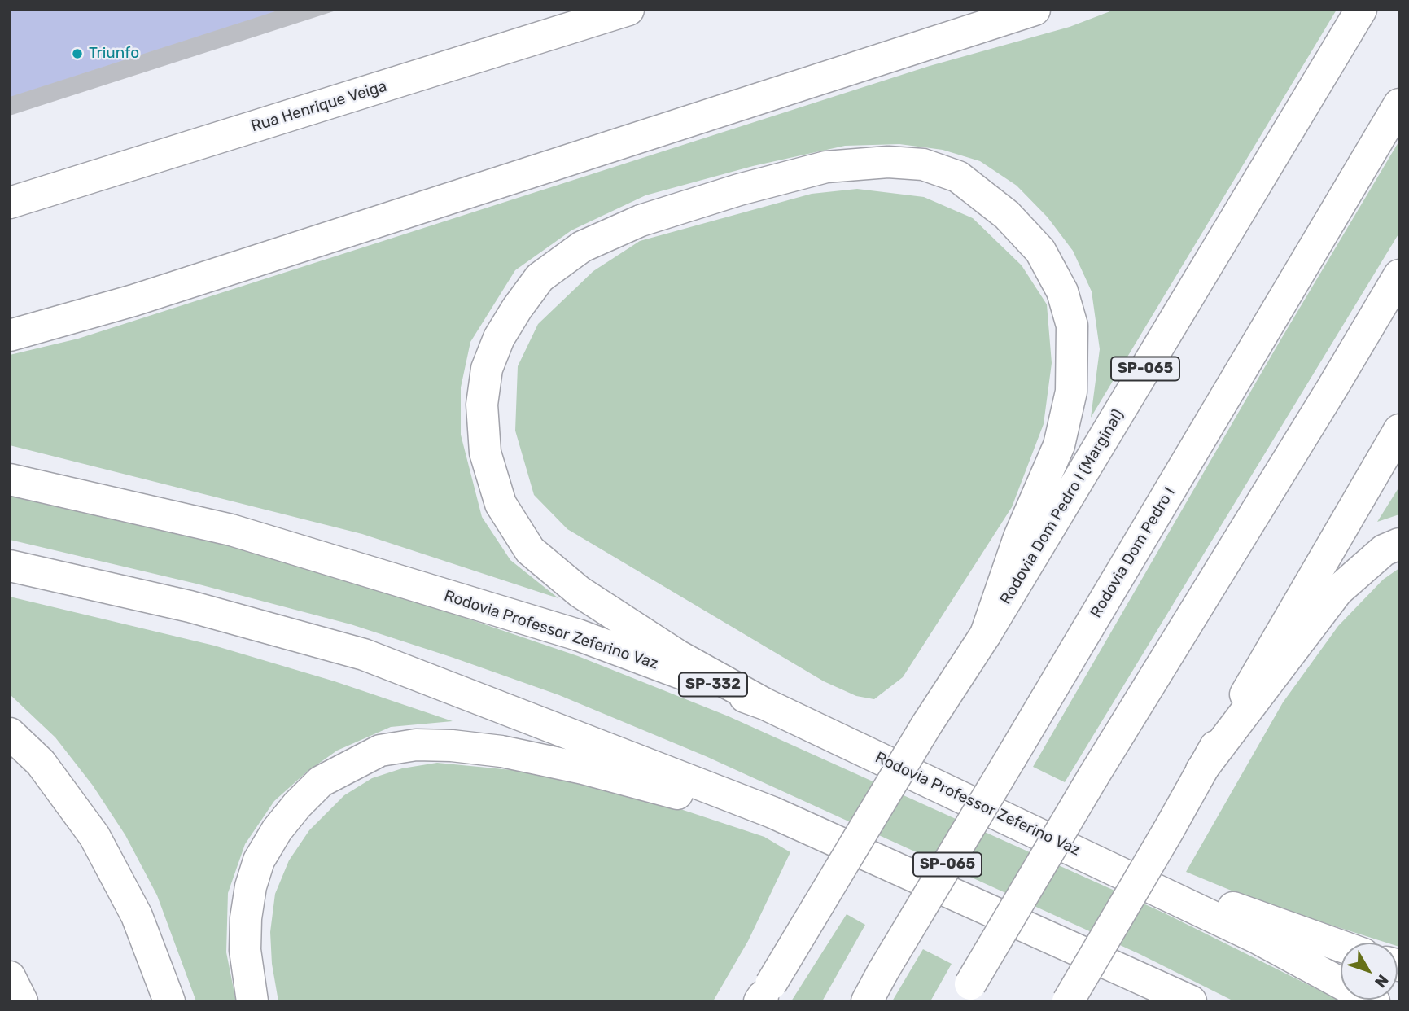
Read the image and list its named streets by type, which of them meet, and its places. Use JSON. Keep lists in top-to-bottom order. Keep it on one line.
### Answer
{"streets":{"main road":["Rua Henrique Veiga","SP-065","Rodovia Dom Pedro I (Marginal)","Rodovia Dom Pedro I","Rodovia Professor Zeferino Vaz","SP-332"]},"places":["Triunfo"],"north":"bottom right"}
